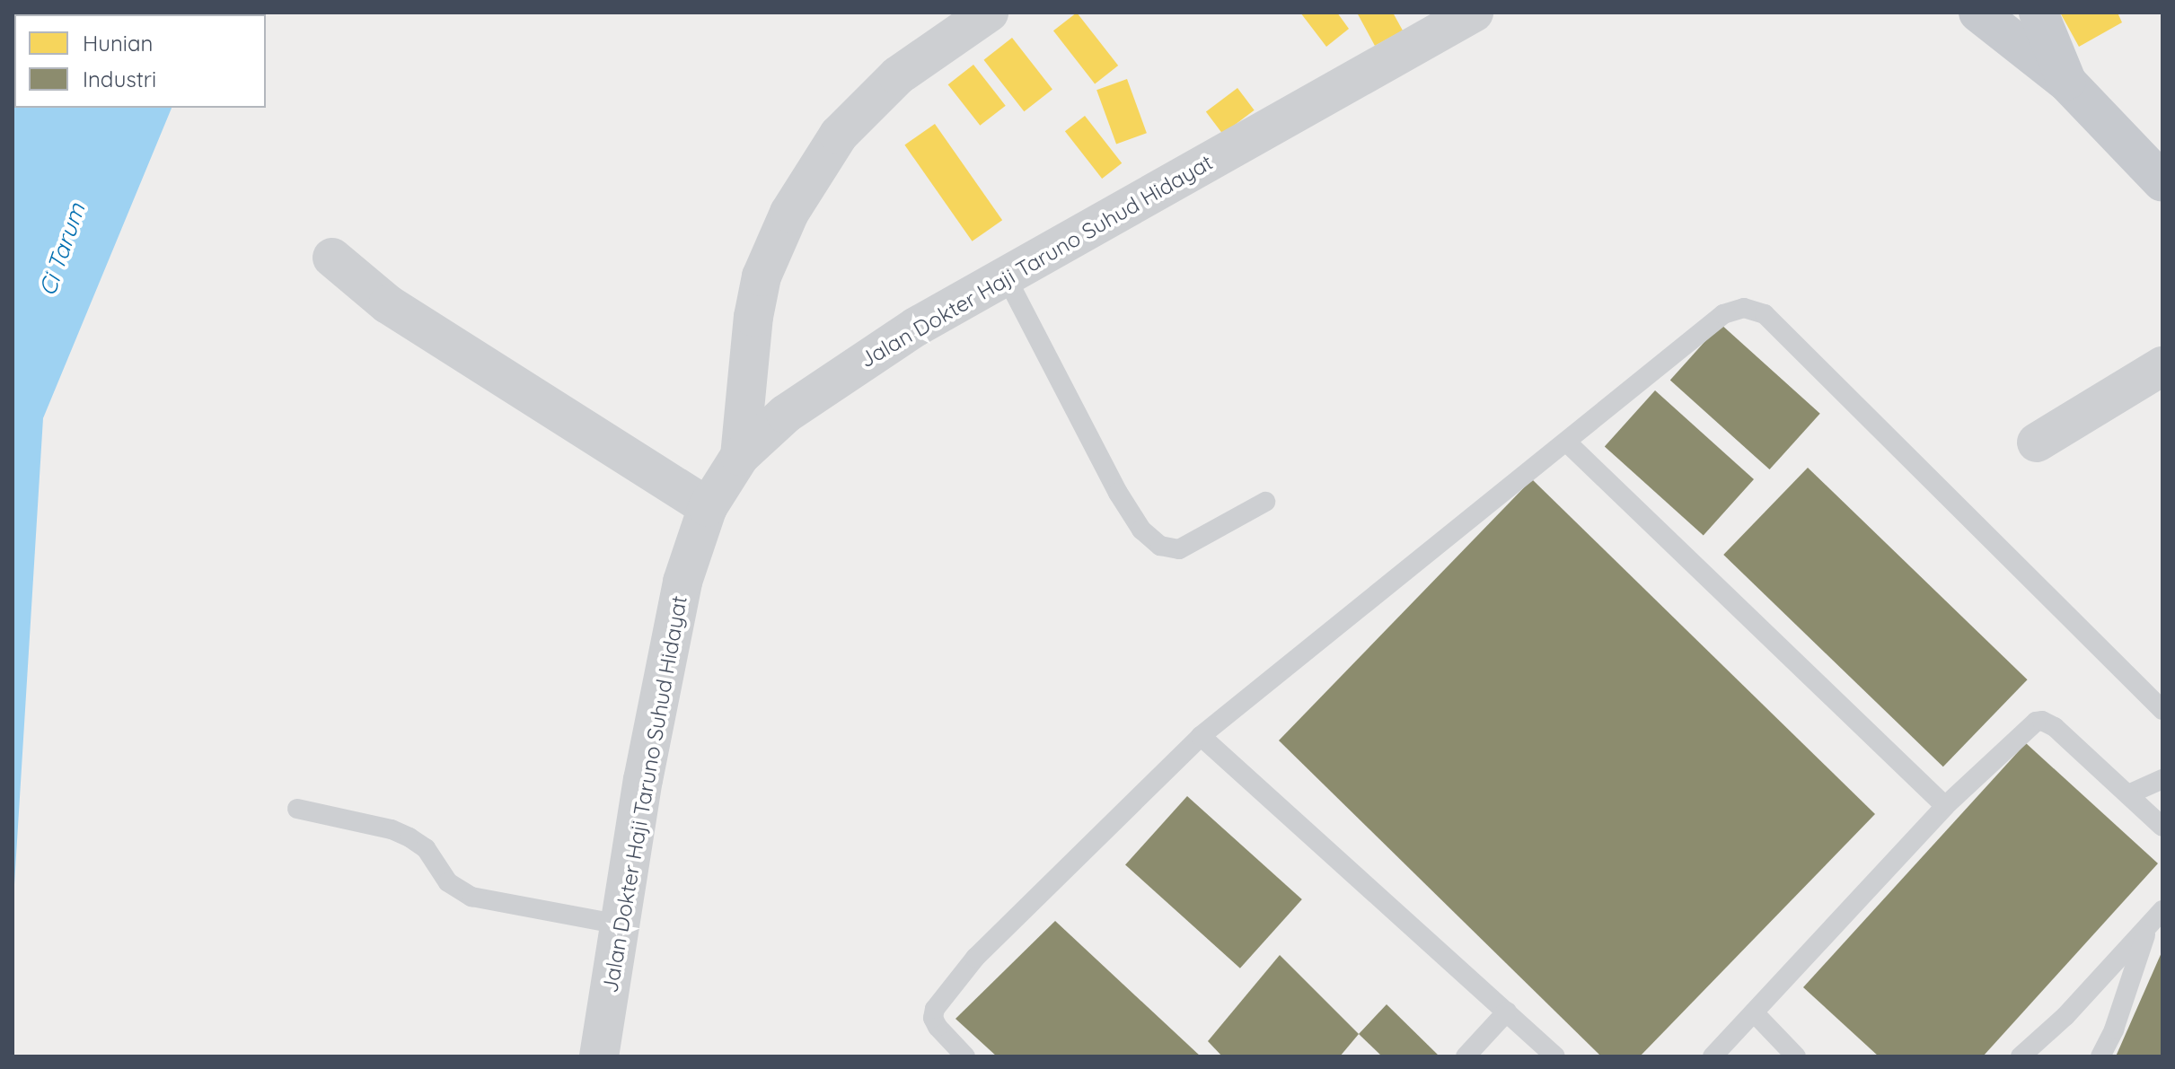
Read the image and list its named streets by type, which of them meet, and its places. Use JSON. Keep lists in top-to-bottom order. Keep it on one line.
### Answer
{"streets":{"street":["Jalan Dokter Haji Taruno Suhud Hidayat"]},"water":["Ci Tarum"],"legend":["Hunian","Industri"]}
